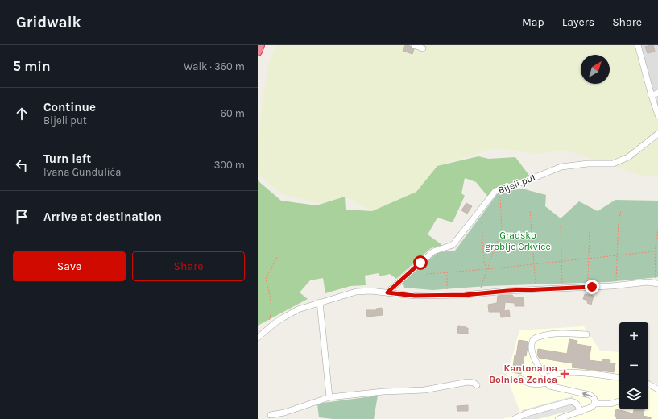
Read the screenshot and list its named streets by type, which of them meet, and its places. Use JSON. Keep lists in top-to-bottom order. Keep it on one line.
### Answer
{"streets":{"street":["Bijeli put"]},"parks":["Gradsko groblje Crkvice"],"places":{"health":["Kantonalna Bolnica Zenica"]},"north":"top right","page":{"header":"Gridwalk","nav":["Map","Layers","Share"],"heading":["5 min","Walk · 360 m"],"list":[["Continue","Bijeli put","60 m"],["Turn left","Ivana Gundulića","300 m"],"Arrive at destination"],"buttons":["Save","Share"],"map_buttons":["+","−"]}}
